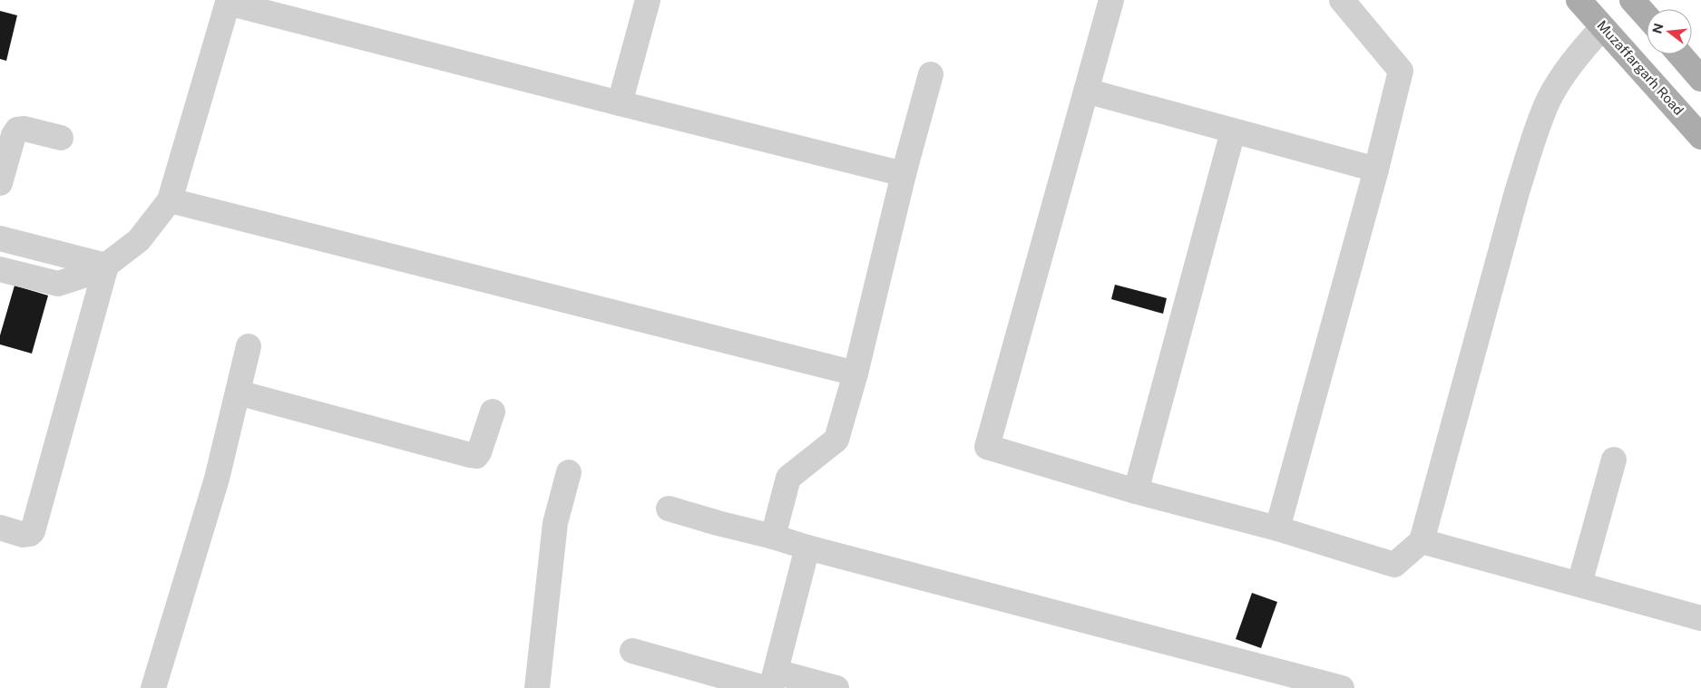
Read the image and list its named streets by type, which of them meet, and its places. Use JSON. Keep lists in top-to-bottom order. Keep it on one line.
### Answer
{"streets":{"main road":["Muzaffargarh Road"]},"north":"left"}
